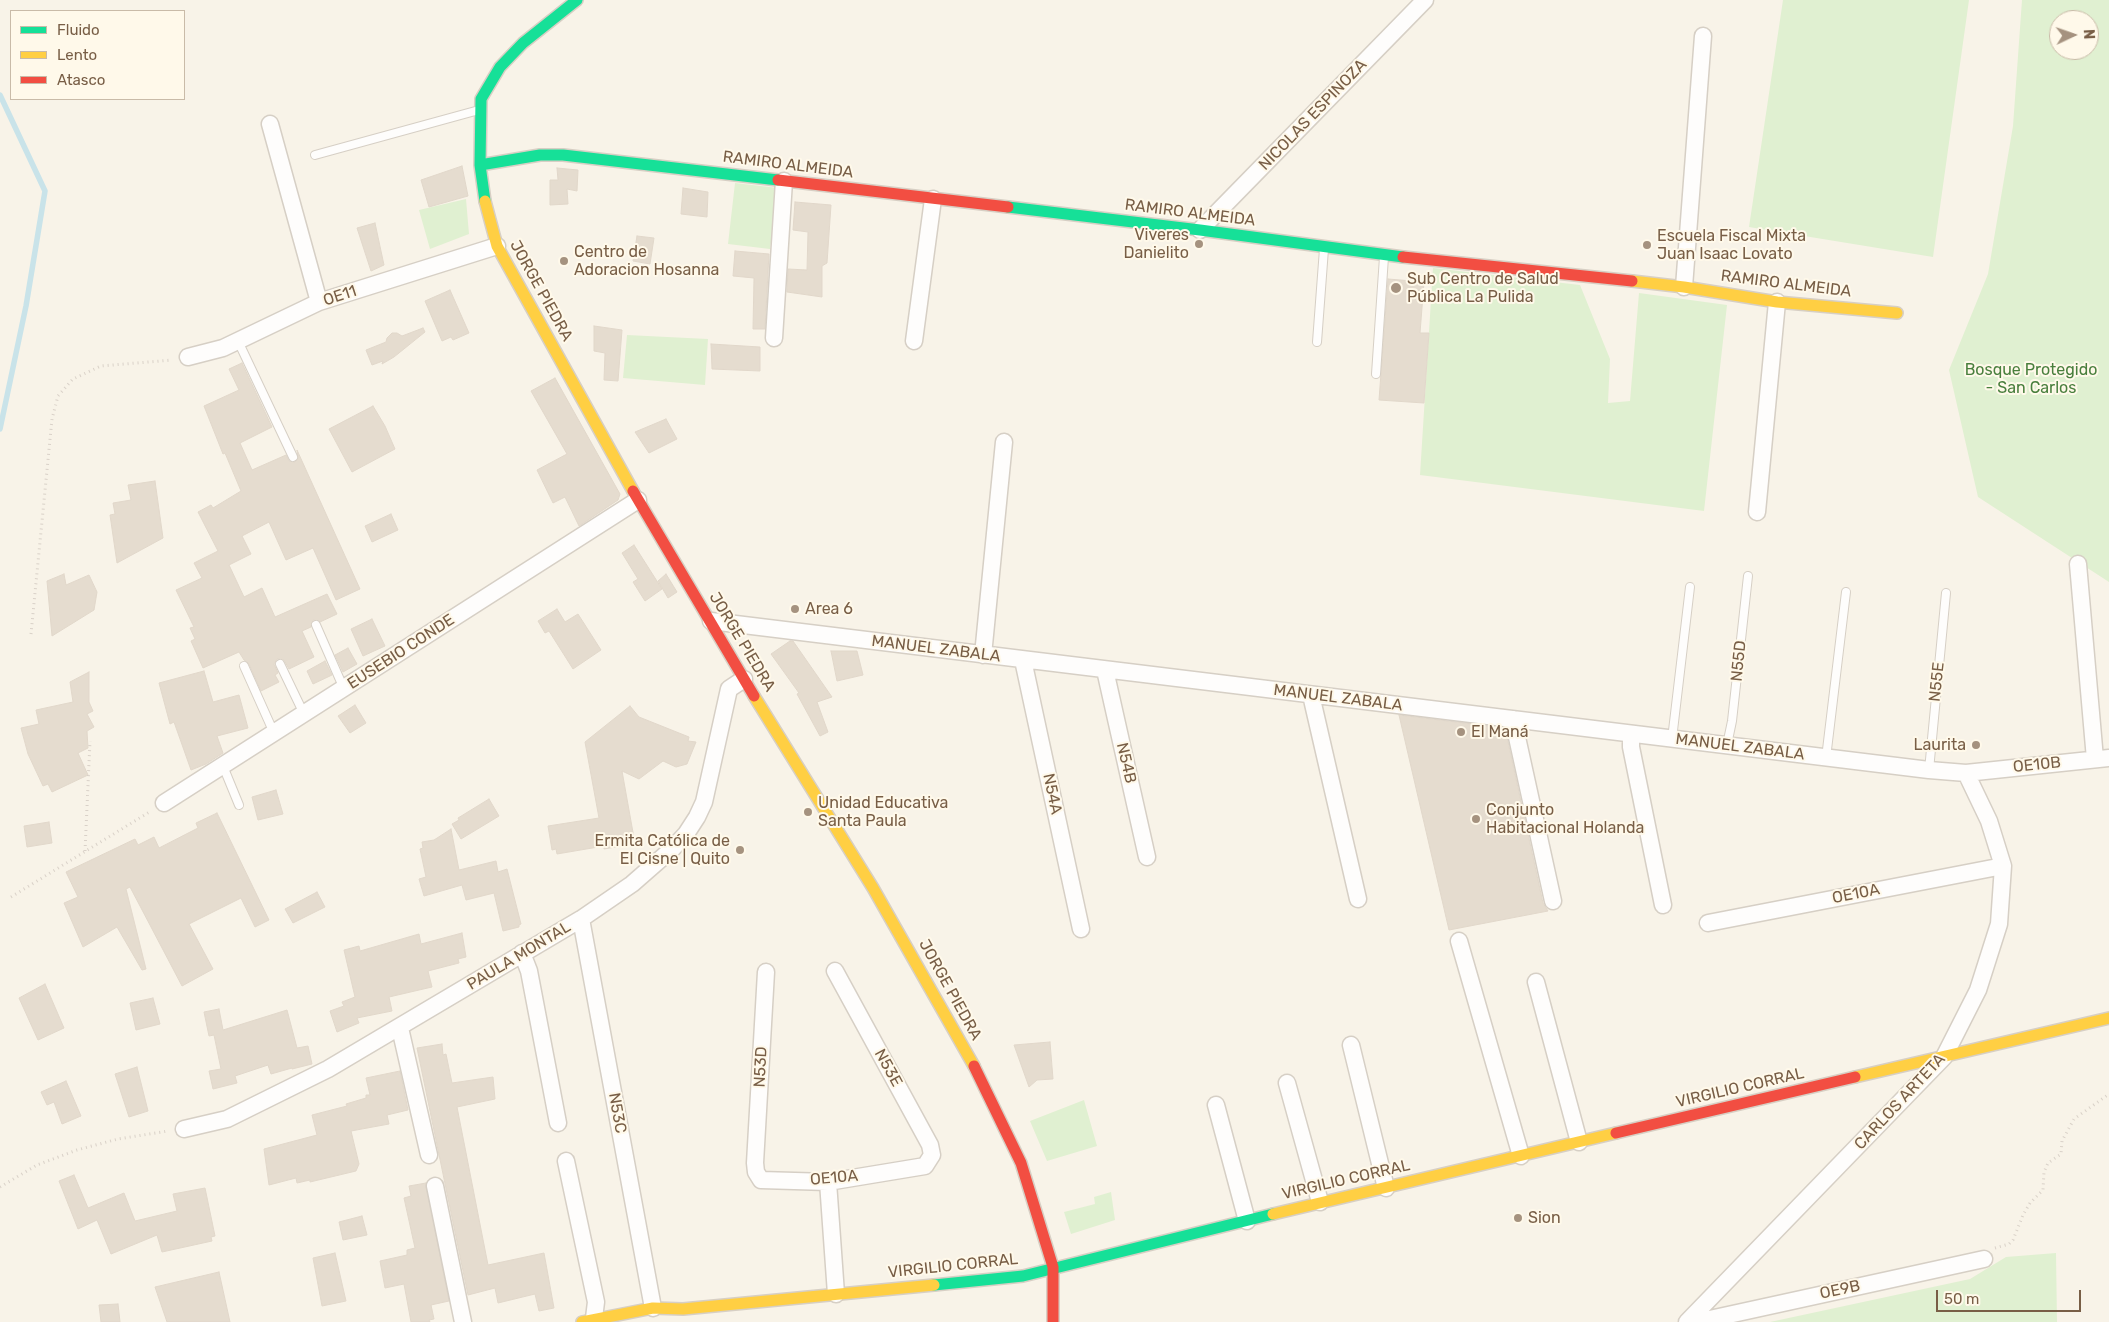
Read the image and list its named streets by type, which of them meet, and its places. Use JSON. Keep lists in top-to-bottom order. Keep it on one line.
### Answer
{"streets":{"street":["NICOLAS ESPINOZA","RAMIRO ALMEIDA","JORGE PIEDRA","OE11","MANUEL ZABALA","EUSEBIO CONDE","N54B","OE10B","N54A","OE10A","PAULA MONTAL","N53D","N53E","VIRGILIO CORRAL","CARLOS ARTETA","N53C","OE9B"],"lane":["N55D","N55E"]},"crossings":[["NICOLAS ESPINOZA","RAMIRO ALMEIDA"],["RAMIRO ALMEIDA","JORGE PIEDRA"],["JORGE PIEDRA","OE11"],["JORGE PIEDRA","MANUEL ZABALA"],["JORGE PIEDRA","EUSEBIO CONDE"],["JORGE PIEDRA","PAULA MONTAL"],["JORGE PIEDRA","VIRGILIO CORRAL"],["MANUEL ZABALA","N55D"],["MANUEL ZABALA","N55E"],["MANUEL ZABALA","N54B"],["MANUEL ZABALA","OE10B"],["MANUEL ZABALA","N54A"],["MANUEL ZABALA","CARLOS ARTETA"],["OE10B","CARLOS ARTETA"],["OE10A","N53D"],["OE10A","N53E"],["OE10A","CARLOS ARTETA"],["PAULA MONTAL","N53C"],["VIRGILIO CORRAL","CARLOS ARTETA"],["VIRGILIO CORRAL","N53C"]],"parks":["Bosque Protegido - San Carlos"],"places":["Viveres Danielito","Escuela Fiscal Mixta Juan Isaac Lovato","Centro de Adoracion Hosanna","Sub Centro de Salud Pública La Pulida","Area 6","El Maná","Laurita","Unidad Educativa Santa Paula","Conjunto Habitacional Holanda","Ermita Católica de El Cisne | Quito","Sion"],"legend":["Fluido","Lento","Atasco"],"scale_bar":"50 m","north":"right"}
